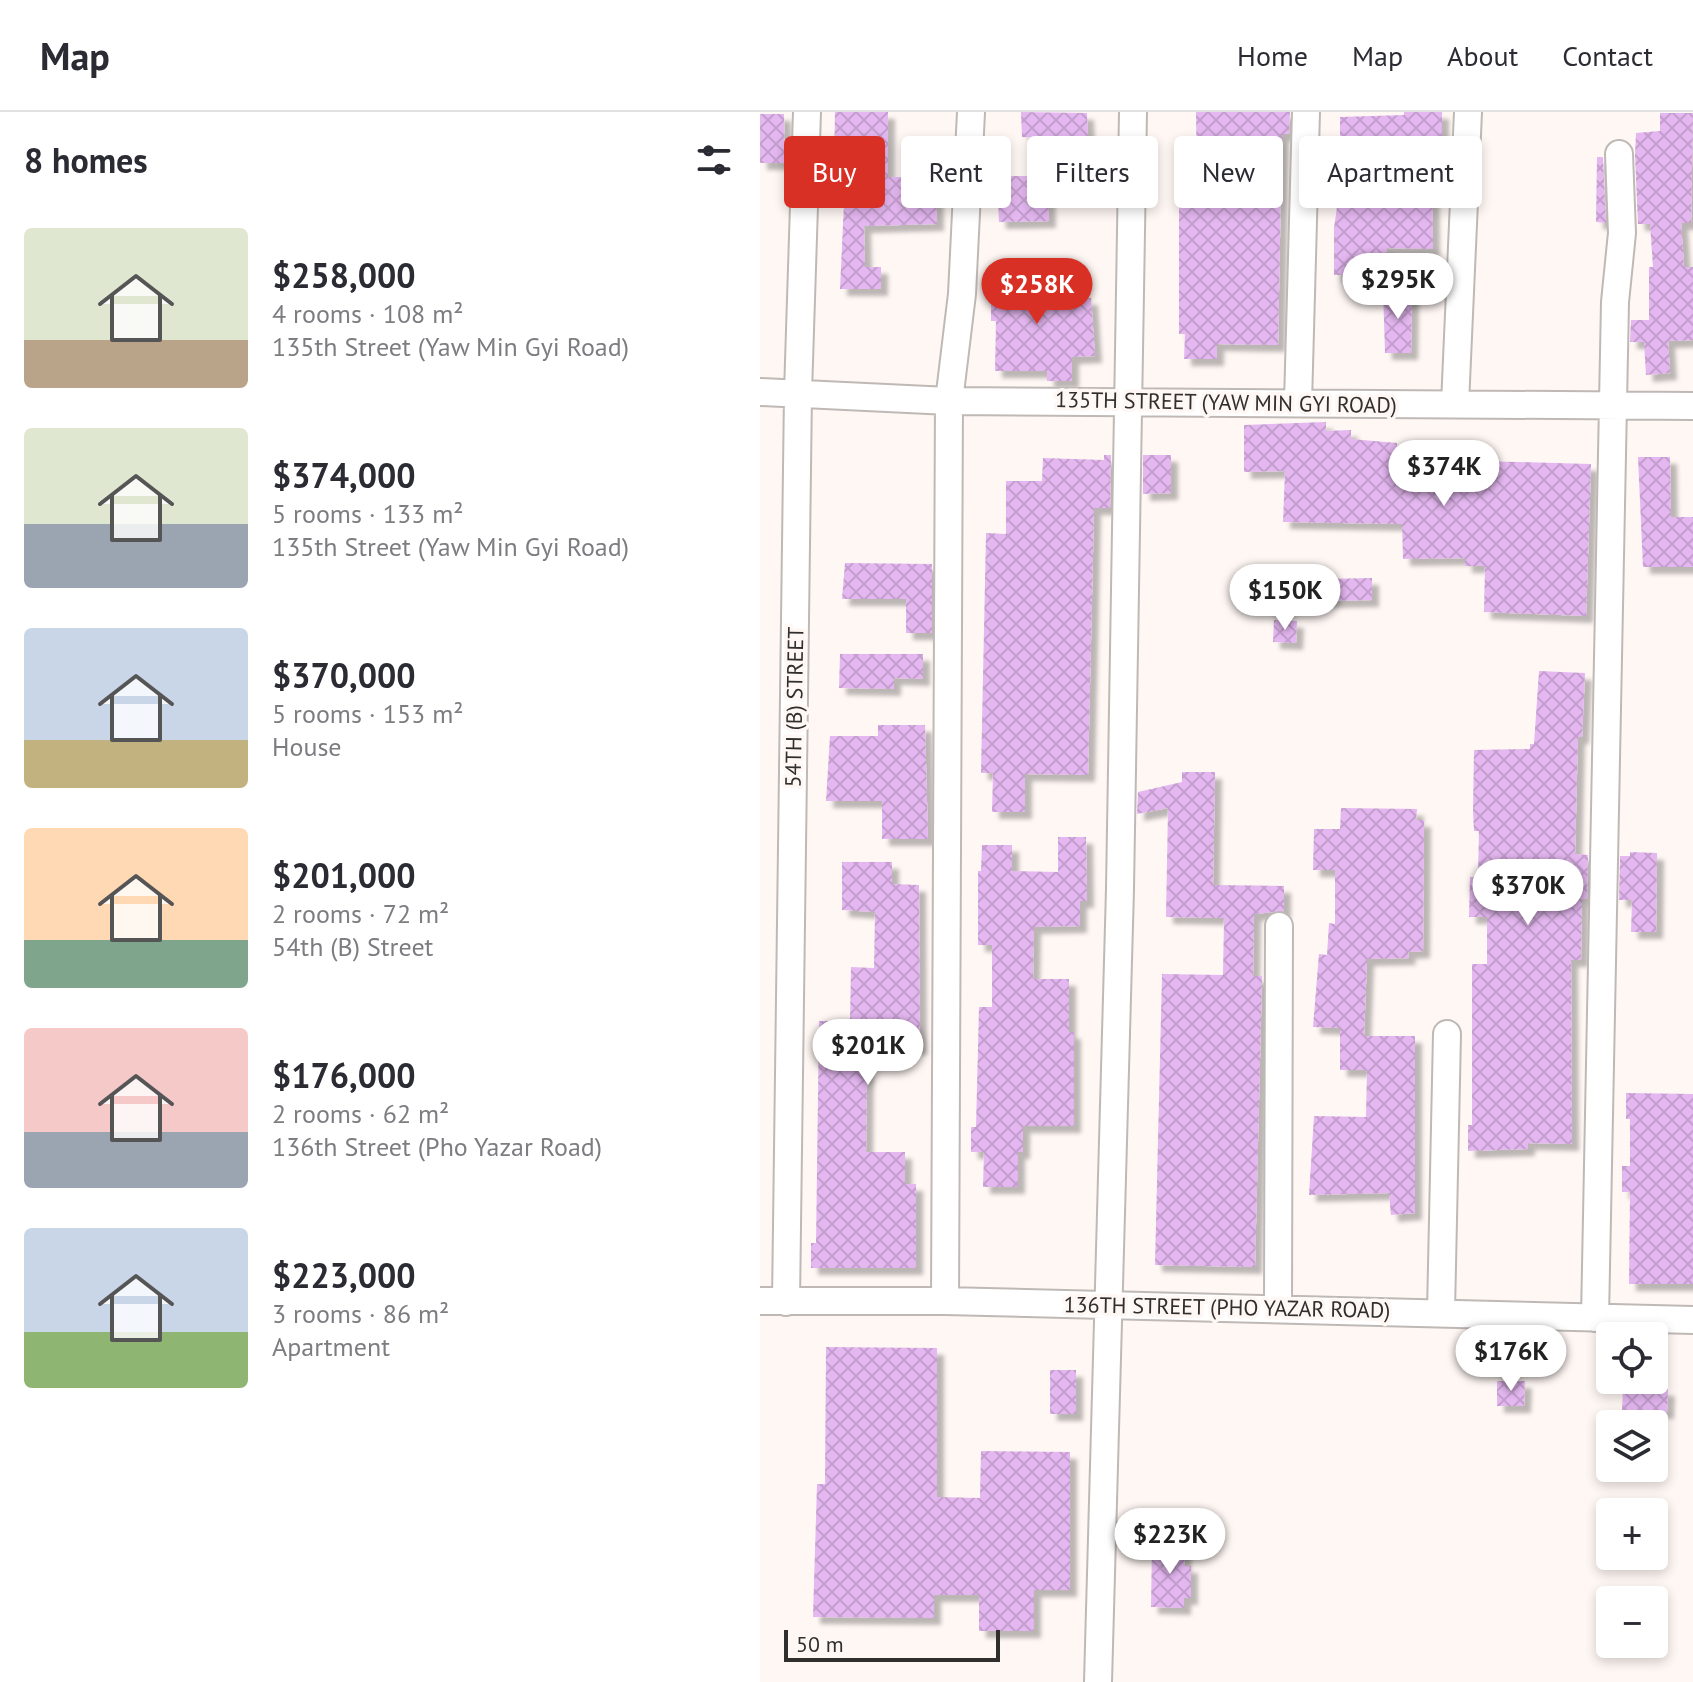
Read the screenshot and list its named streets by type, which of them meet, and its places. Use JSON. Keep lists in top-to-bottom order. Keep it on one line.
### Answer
{"streets":{"street":["135TH STREET (YAW MIN GYI ROAD)","54TH (B) STREET","136TH STREET (PHO YAZAR ROAD)"]},"crossings":[["135TH STREET (YAW MIN GYI ROAD)","54TH (B) STREET"],["54TH (B) STREET","136TH STREET (PHO YAZAR ROAD)"]],"scale_bar":"50 m","page":{"header":"Map","nav":["Home","Map","About","Contact"],"heading":"8 homes","chip":["Buy","Rent","Filters","New","Apartment"],"list":[{"name":"$258,000","note":"4 rooms · 108 m² · 135th Street (Yaw Min Gyi Road)"},{"name":"$374,000","note":"5 rooms · 133 m² · 135th Street (Yaw Min Gyi Road)"},{"name":"$370,000","note":"5 rooms · 153 m² · House"},{"name":"$201,000","note":"2 rooms · 72 m² · 54th (B) Street"},{"name":"$176,000","note":"2 rooms · 62 m² · 136th Street (Pho Yazar Road)"},{"name":"$223,000","note":"3 rooms · 86 m² · Apartment"}],"price":["$295K","$258K","$374K","$150K","$370K","$201K","$176K","$223K"],"map_buttons":["+","−"],"scale":"50 m"}}
